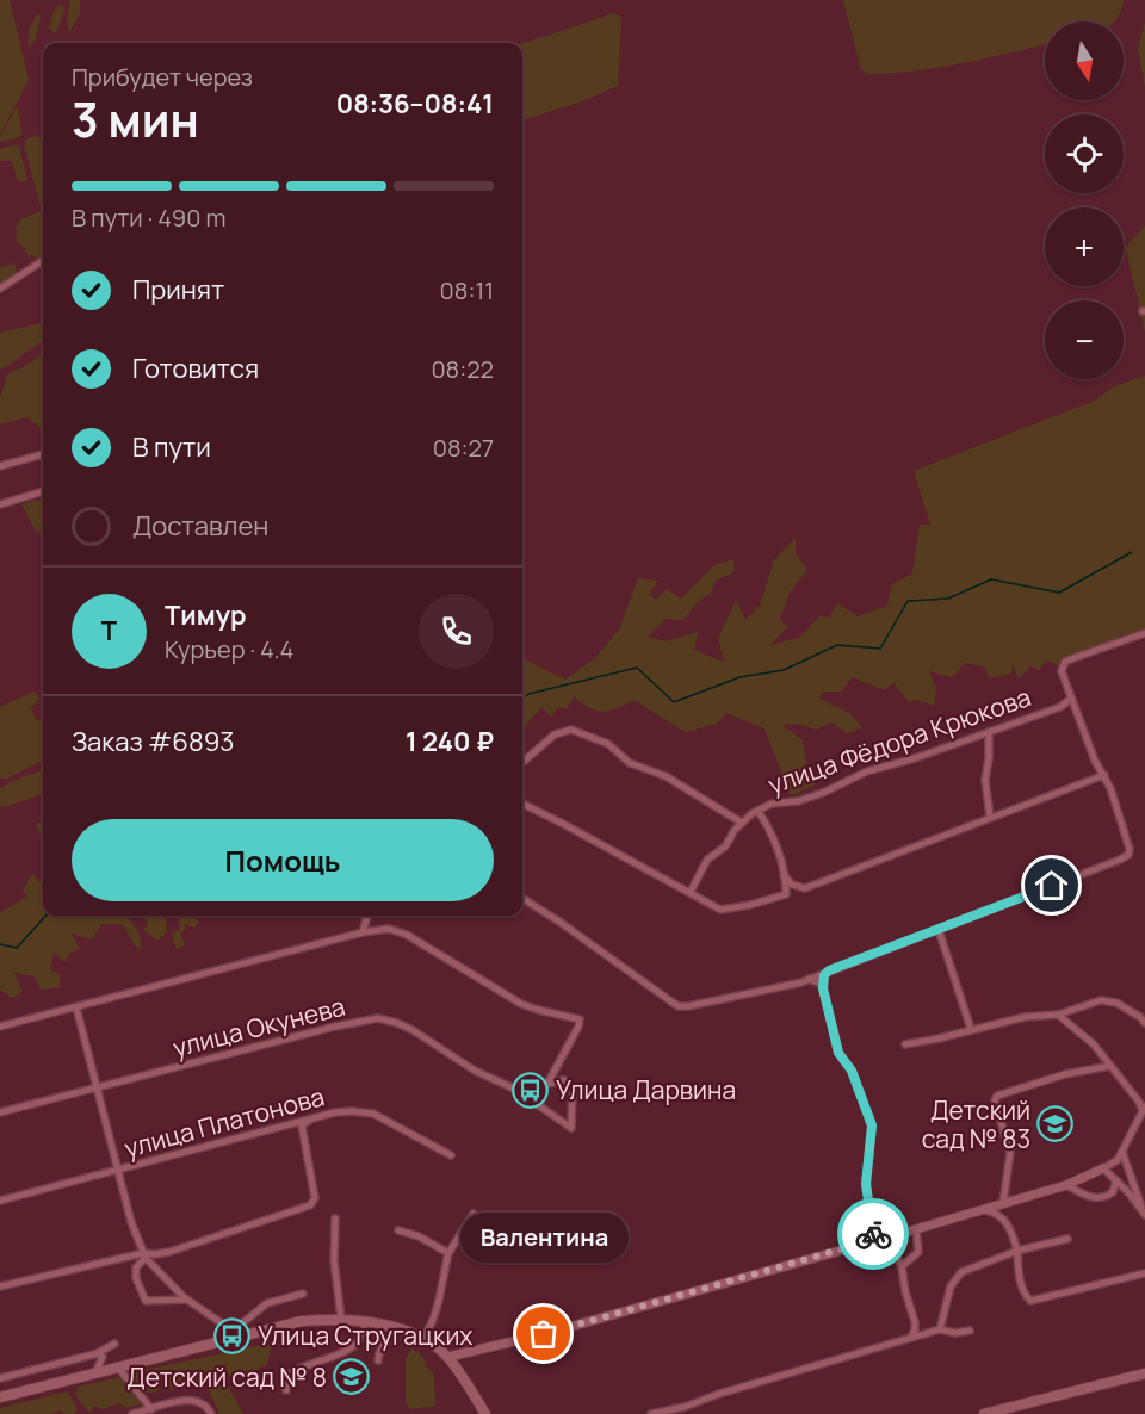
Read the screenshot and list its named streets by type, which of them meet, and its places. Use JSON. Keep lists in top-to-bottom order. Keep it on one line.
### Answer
{"streets":{"street":["улица Фёдора Крюкова","улица Окунева","улица Платонова"]},"places":{"bus stop":["Улица Дарвина","Улица Стругацких"],"school or university":["Детский сад № 83","Детский сад № 8"],"other":["Валентина"]},"north":"bottom","page":{"map_buttons":["+","−"],"heading":["3 мин","Прибудет через","08:36–08:41"],"panel":["Тимур","Курьер · 4.4","Заказ #6893","1 240 ₽"],"bar":"В пути · 490 m","list":[["Принят","08:11"],["Готовится","08:22"],["В пути","08:27"],"Доставлен"],"round":"Т","buttons":"Помощь","bubble":"Валентина"}}
